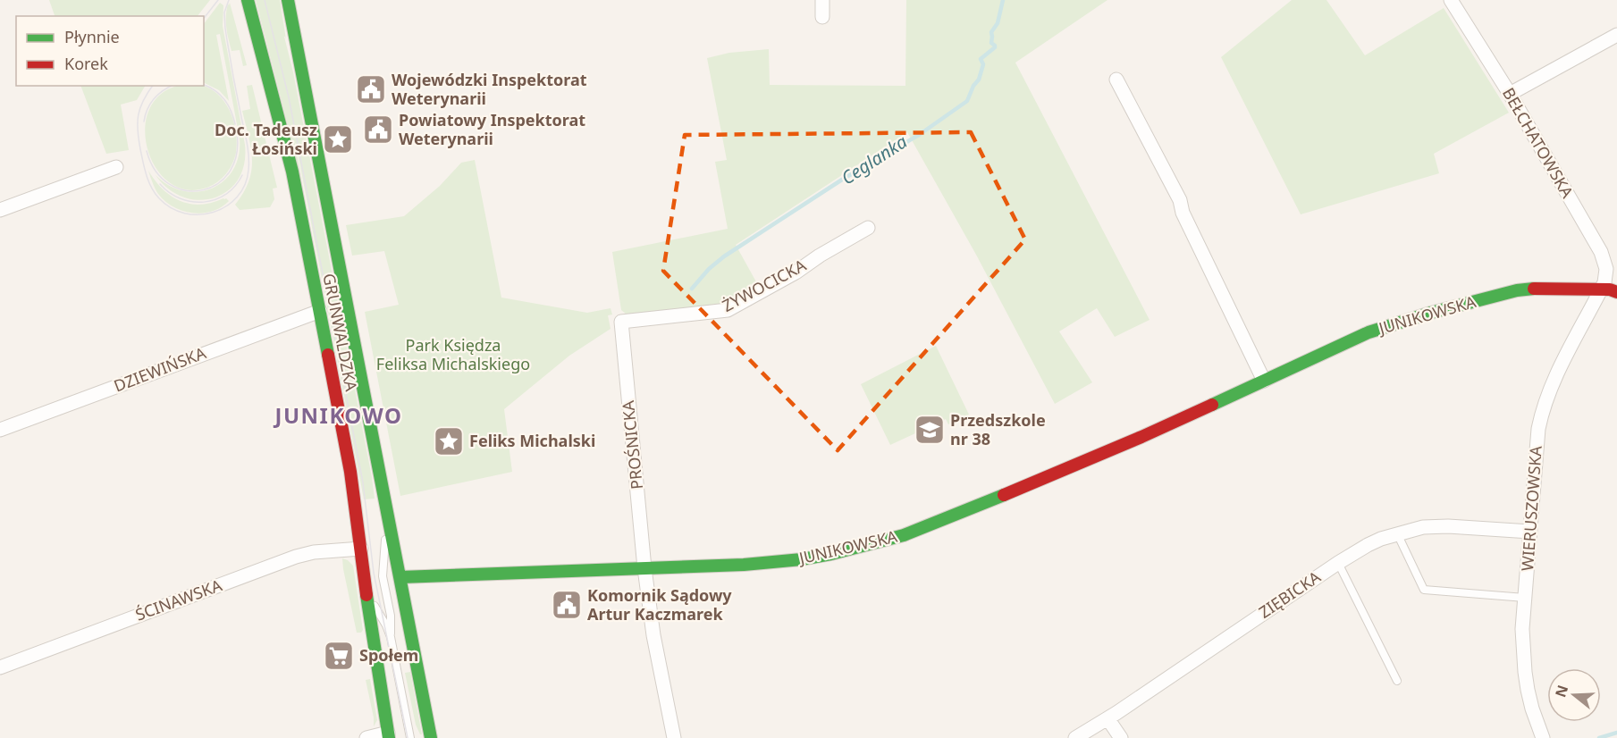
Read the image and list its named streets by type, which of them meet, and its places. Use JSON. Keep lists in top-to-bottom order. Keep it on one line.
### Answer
{"streets":{"street":["BEŁCHATOWSKA","ŻYWOCICKA","JUNIKOWSKA","GRUNWALDZKA","DZIEWIŃSKA","PROŚNICKA","WIERUSZOWSKA","ZIĘBICKA","ŚCINAWSKA"]},"crossings":[["BEŁCHATOWSKA","JUNIKOWSKA"],["BEŁCHATOWSKA","WIERUSZOWSKA"],["ŻYWOCICKA","PROŚNICKA"],["JUNIKOWSKA","GRUNWALDZKA"],["JUNIKOWSKA","PROŚNICKA"],["JUNIKOWSKA","WIERUSZOWSKA"],["GRUNWALDZKA","DZIEWIŃSKA"],["GRUNWALDZKA","ŚCINAWSKA"],["WIERUSZOWSKA","ZIĘBICKA"]],"districts":["JUNIKOWO"],"water":["Ceglanka"],"parks":["Park Księdza Feliksa Michalskiego"],"places":{"public building":["Wojewódzki Inspektorat Weterynarii","Powiatowy Inspektorat Weterynarii","Komornik Sądowy Artur Kaczmarek"],"place":["Doc. Tadeusz Łosiński","Feliks Michalski"],"school or university":["Przedszkole nr 38"],"supermarket":["Społem"]},"legend":["Płynnie","Korek"],"north":"left"}
